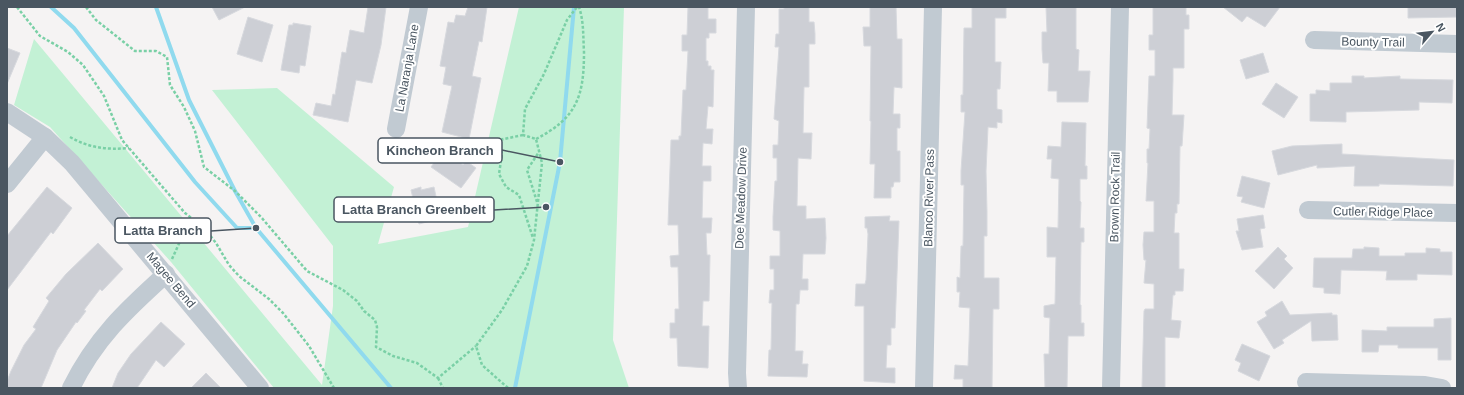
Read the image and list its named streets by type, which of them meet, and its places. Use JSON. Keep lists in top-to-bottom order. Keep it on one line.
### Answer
{"streets":{"street":["Bounty Trail","La Naranja Lane","Brown Rock Trail","Doe Meadow Drive","Blanco River Pass","Cutler Ridge Place","Magee Bend"]},"places":["Kincheon Branch","Latta Branch Greenbelt","Latta Branch"],"north":"top right"}
